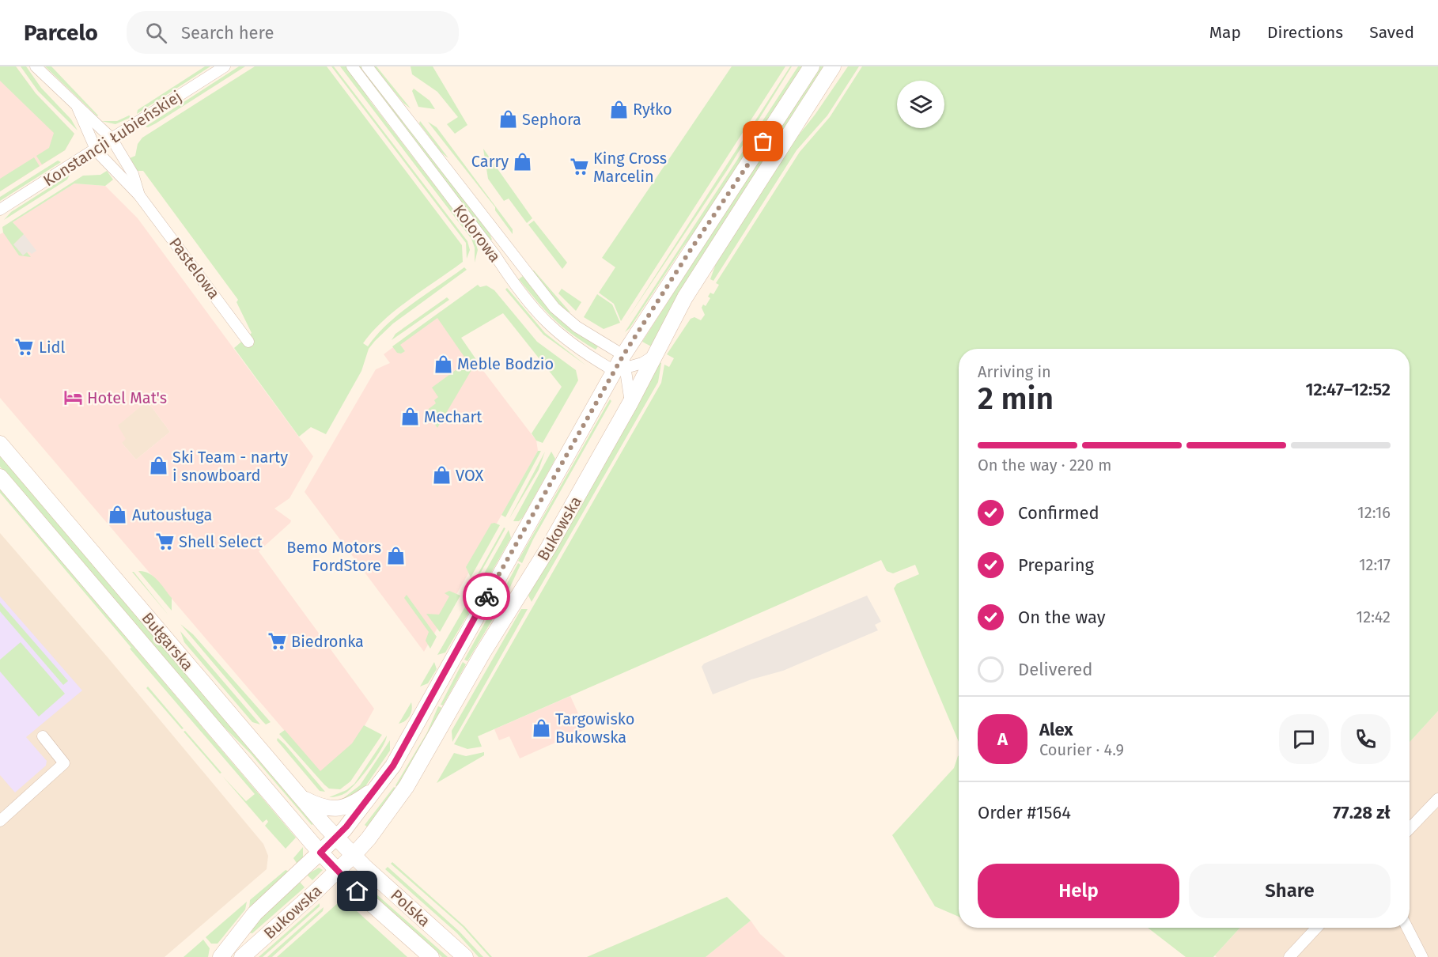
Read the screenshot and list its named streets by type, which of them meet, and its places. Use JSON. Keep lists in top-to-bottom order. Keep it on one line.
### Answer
{"streets":{"main road":["Bukowska","Bułgarska","Polska"],"street":["Konstancji Łubieńskiej","Kolorowa","Pastelowa"]},"crossings":[["Konstancji Łubieńskiej","Pastelowa"],["Kolorowa","Bukowska"],["Bukowska","Bułgarska"],["Bukowska","Polska"],["Bułgarska","Polska"]],"places":{"shop":["Ryłko","Sephora","Carry","Meble Bodzio","Mechart","Ski Team - narty i snowboard","VOX","Autousługa","Bemo Motors FordStore","Targowisko Bukowska"],"supermarket":["King Cross Marcelin","Lidl","Shell Select","Biedronka"],"hotel":["Hotel Mat's"]},"page":{"header":"Parcelo","search":"Search here","nav":["Map","Directions","Saved"],"heading":["2 min","Arriving in","12:47–12:52"],"panel":["Alex","Courier · 4.9","Order #1564","77.28 zł"],"bar":"On the way · 220 m","list":[["Confirmed","12:16"],["Preparing","12:17"],["On the way","12:42"],"Delivered"],"round":"A","buttons":["Help","Share"]}}
